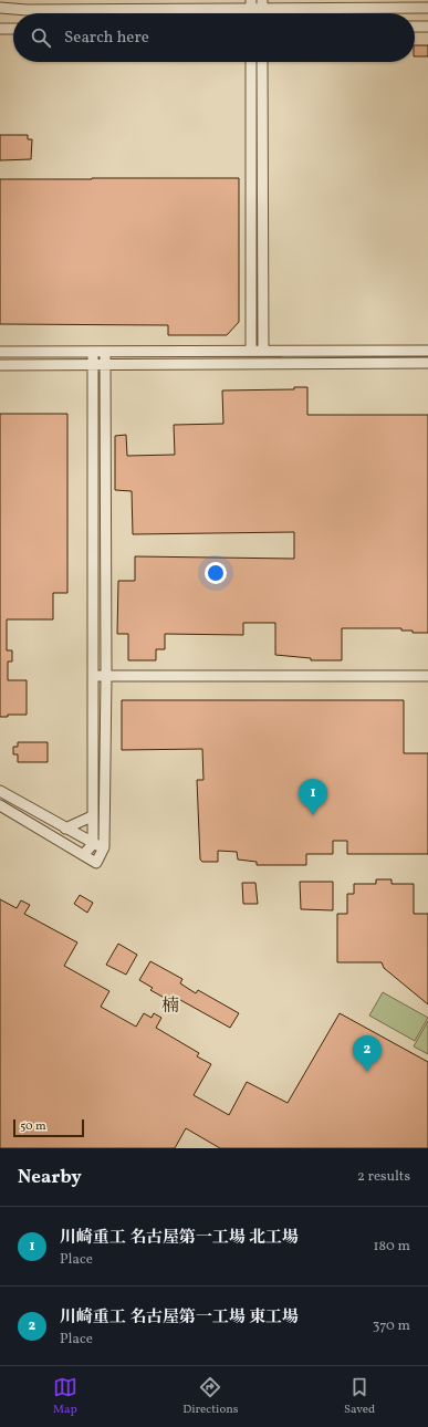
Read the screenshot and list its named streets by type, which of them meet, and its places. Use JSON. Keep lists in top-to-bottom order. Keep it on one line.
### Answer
{"districts":["楠"],"scale_bar":"50 m","page":{"search":"Search here","pins":["1","2"],"scale":"50 m","heading":["Nearby","2 results"],"list":[{"mark":"1","name":"川崎重工 名古屋第一工場 北工場","note":"Place","value":"180 m"},{"mark":"2","name":"川崎重工 名古屋第一工場 東工場","note":"Place","value":"370 m"}],"nav":["Map","Directions","Saved"]}}
